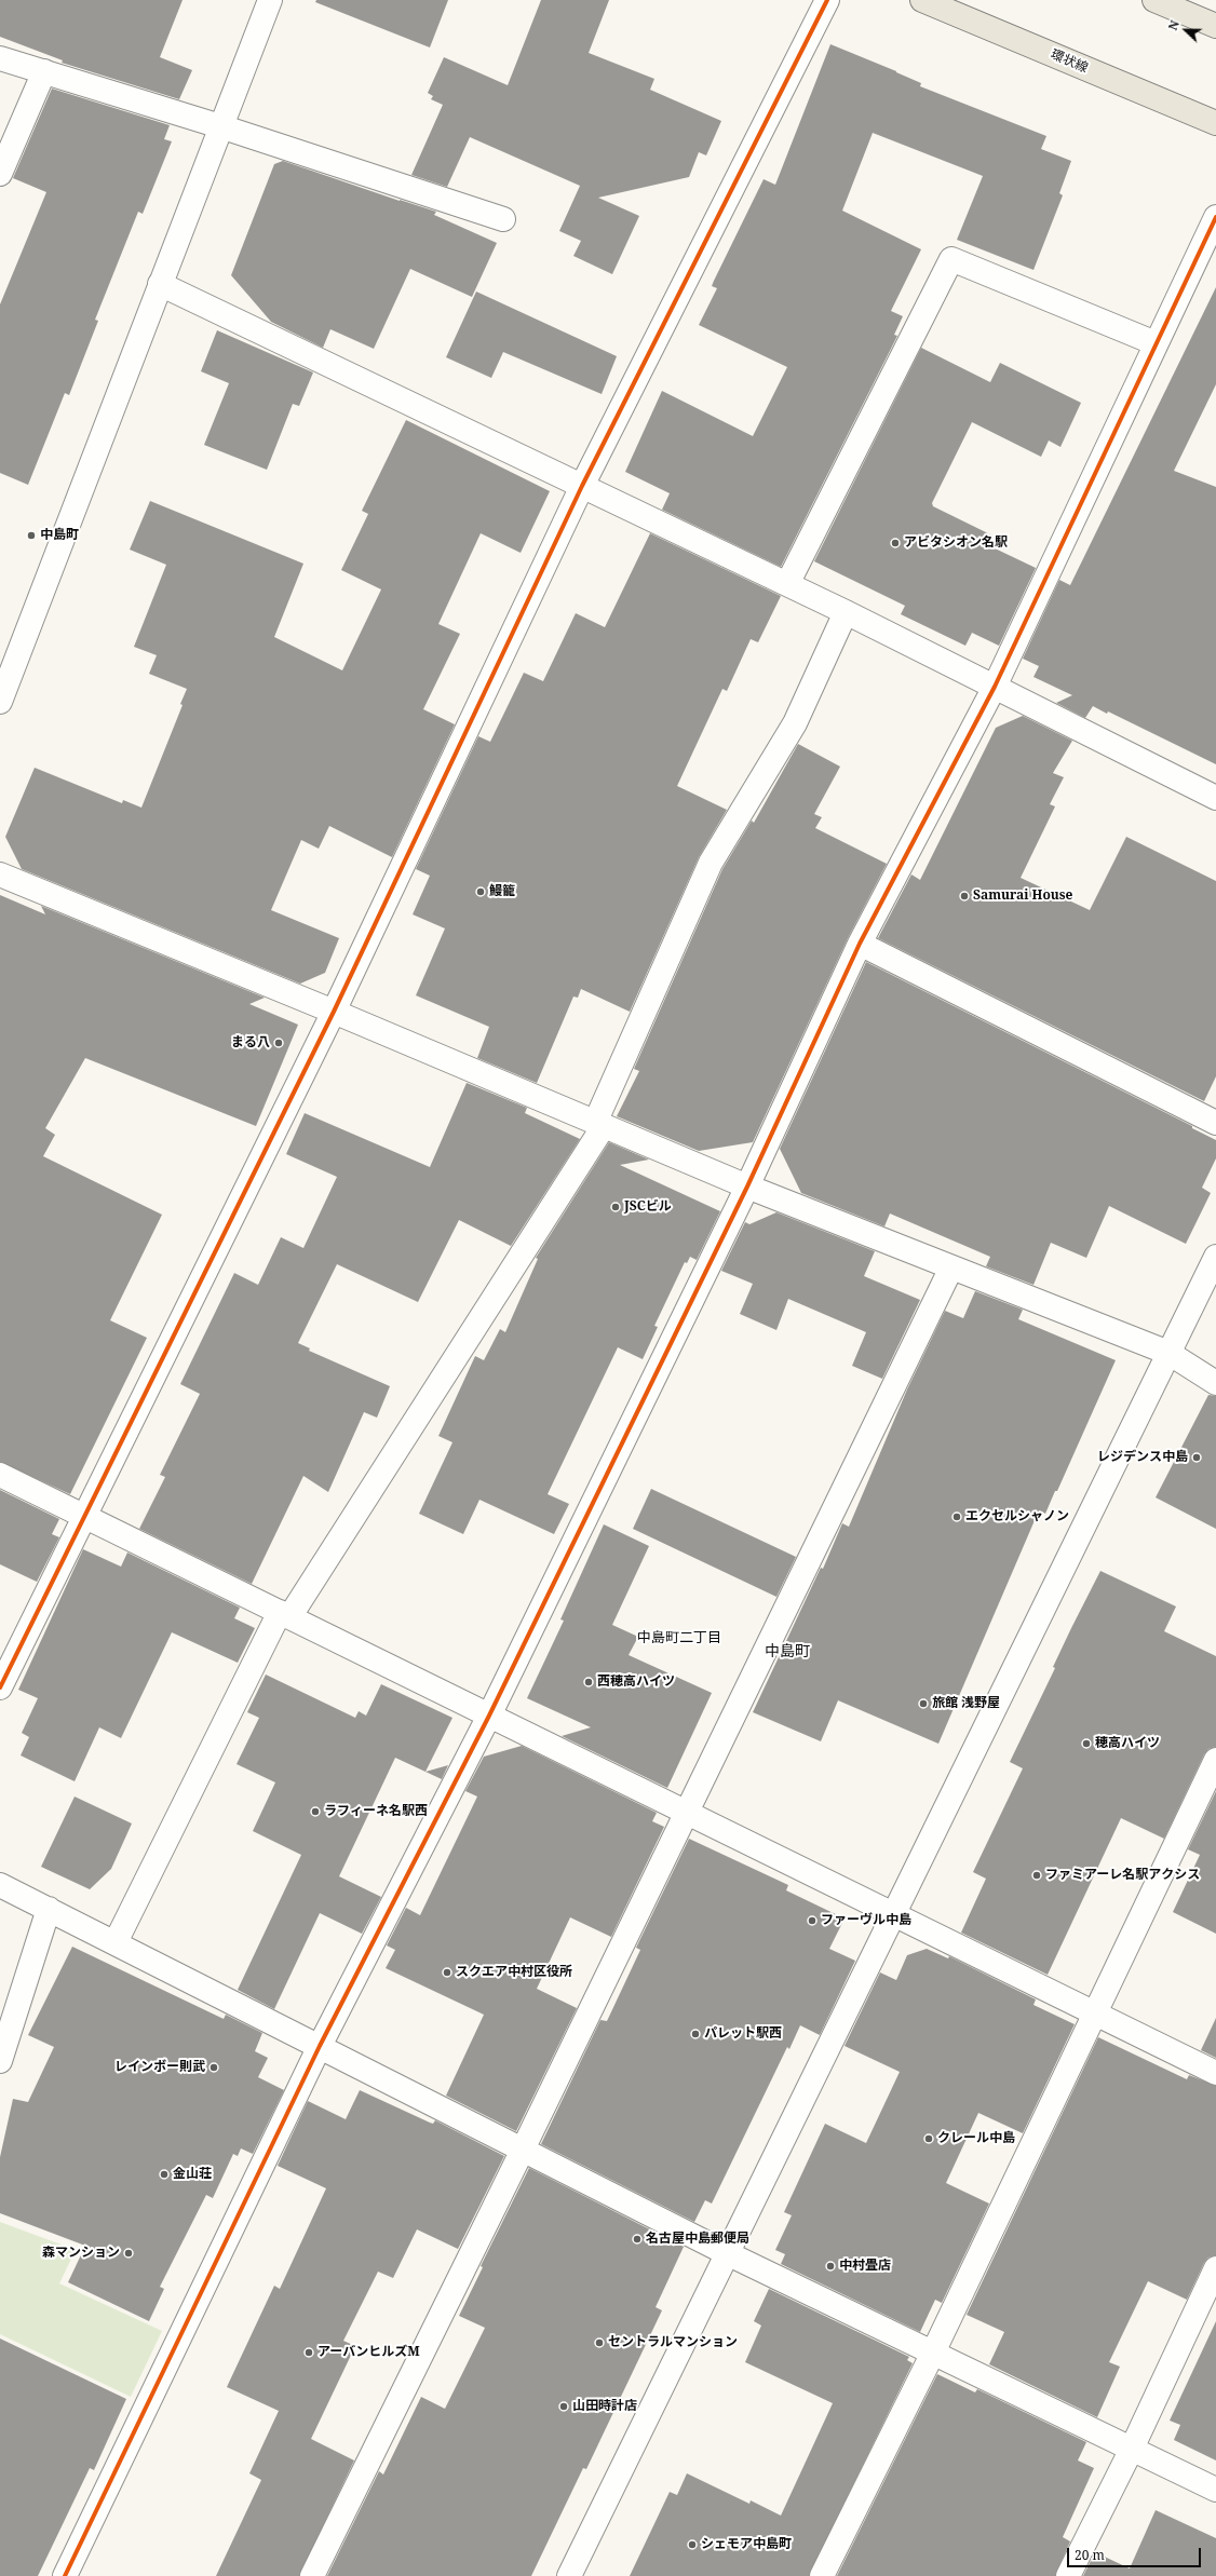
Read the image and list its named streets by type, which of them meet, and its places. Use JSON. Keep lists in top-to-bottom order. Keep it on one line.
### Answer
{"streets":{"main road":["環状線"]},"districts":["中島町二丁目","中島町"],"places":["中島町","アビタシオン名駅","鰻籠","Samurai House","まる八","JSCビル","レジデンス中島","エクセルシャノン","西穂高ハイツ","旅館 浅野屋","穂高ハイツ","ラフィーネ名駅西","ファミアーレ名駅アクシス","ファーヴル中島","スクエア中村区役所","パレット駅西","レインボー則武","クレール中島","金山荘","名古屋中島郵便局","森マンション","中村畳店","セントラルマンション","アーバンヒルズM","山田時計店","シェモア中島町"],"scale_bar":"20 m","north":"left"}
